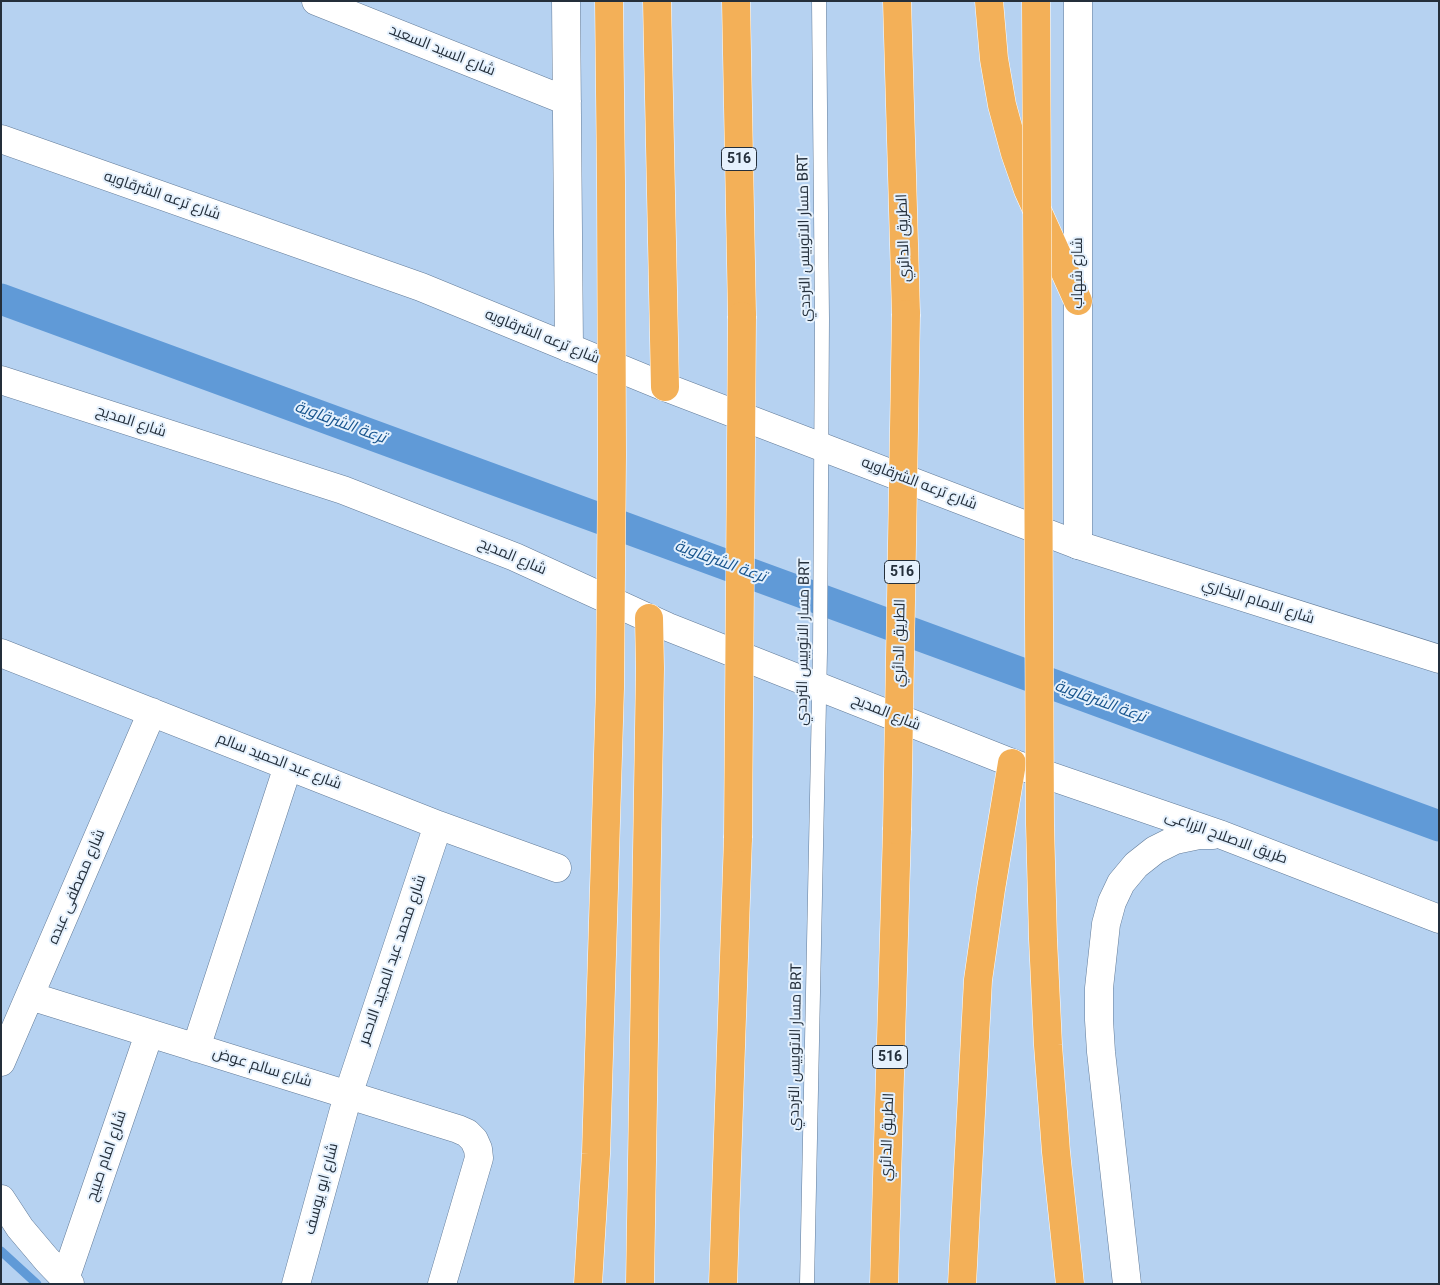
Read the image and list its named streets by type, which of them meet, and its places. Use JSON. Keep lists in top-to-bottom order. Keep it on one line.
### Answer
{"streets":{"highway":["516","الطريق الدائري"],"street":["شارع السيد السعيد","شارع ترعه الشرقاويه","شارع شهاب","شارع المديح","شارع الامام البخاري","شارع عبد الحميد سالم","طريق الاصلاح الزراعى","شارع مصطفى عبده","شارع محمد عبد المجيد الاحمر","شارع سالم عوض","شارع امام صبيح","شارع ابو يوسف"],"lane":["مسار الاتوبيس الترددي BRT"]},"crossings":[["شارع ترعه الشرقاويه","شارع شهاب"],["شارع ترعه الشرقاويه","شارع الامام البخاري"],["شارع شهاب","شارع الامام البخاري"],["شارع المديح","طريق الاصلاح الزراعى"],["شارع عبد الحميد سالم","شارع مصطفى عبده"],["شارع عبد الحميد سالم","شارع محمد عبد المجيد الاحمر"],["شارع مصطفى عبده","شارع سالم عوض"],["شارع محمد عبد المجيد الاحمر","شارع سالم عوض"],["شارع محمد عبد المجيد الاحمر","شارع ابو يوسف"],["شارع سالم عوض","شارع امام صبيح"],["شارع سالم عوض","شارع ابو يوسف"]],"water":["ترعة الشرقاوية"]}
